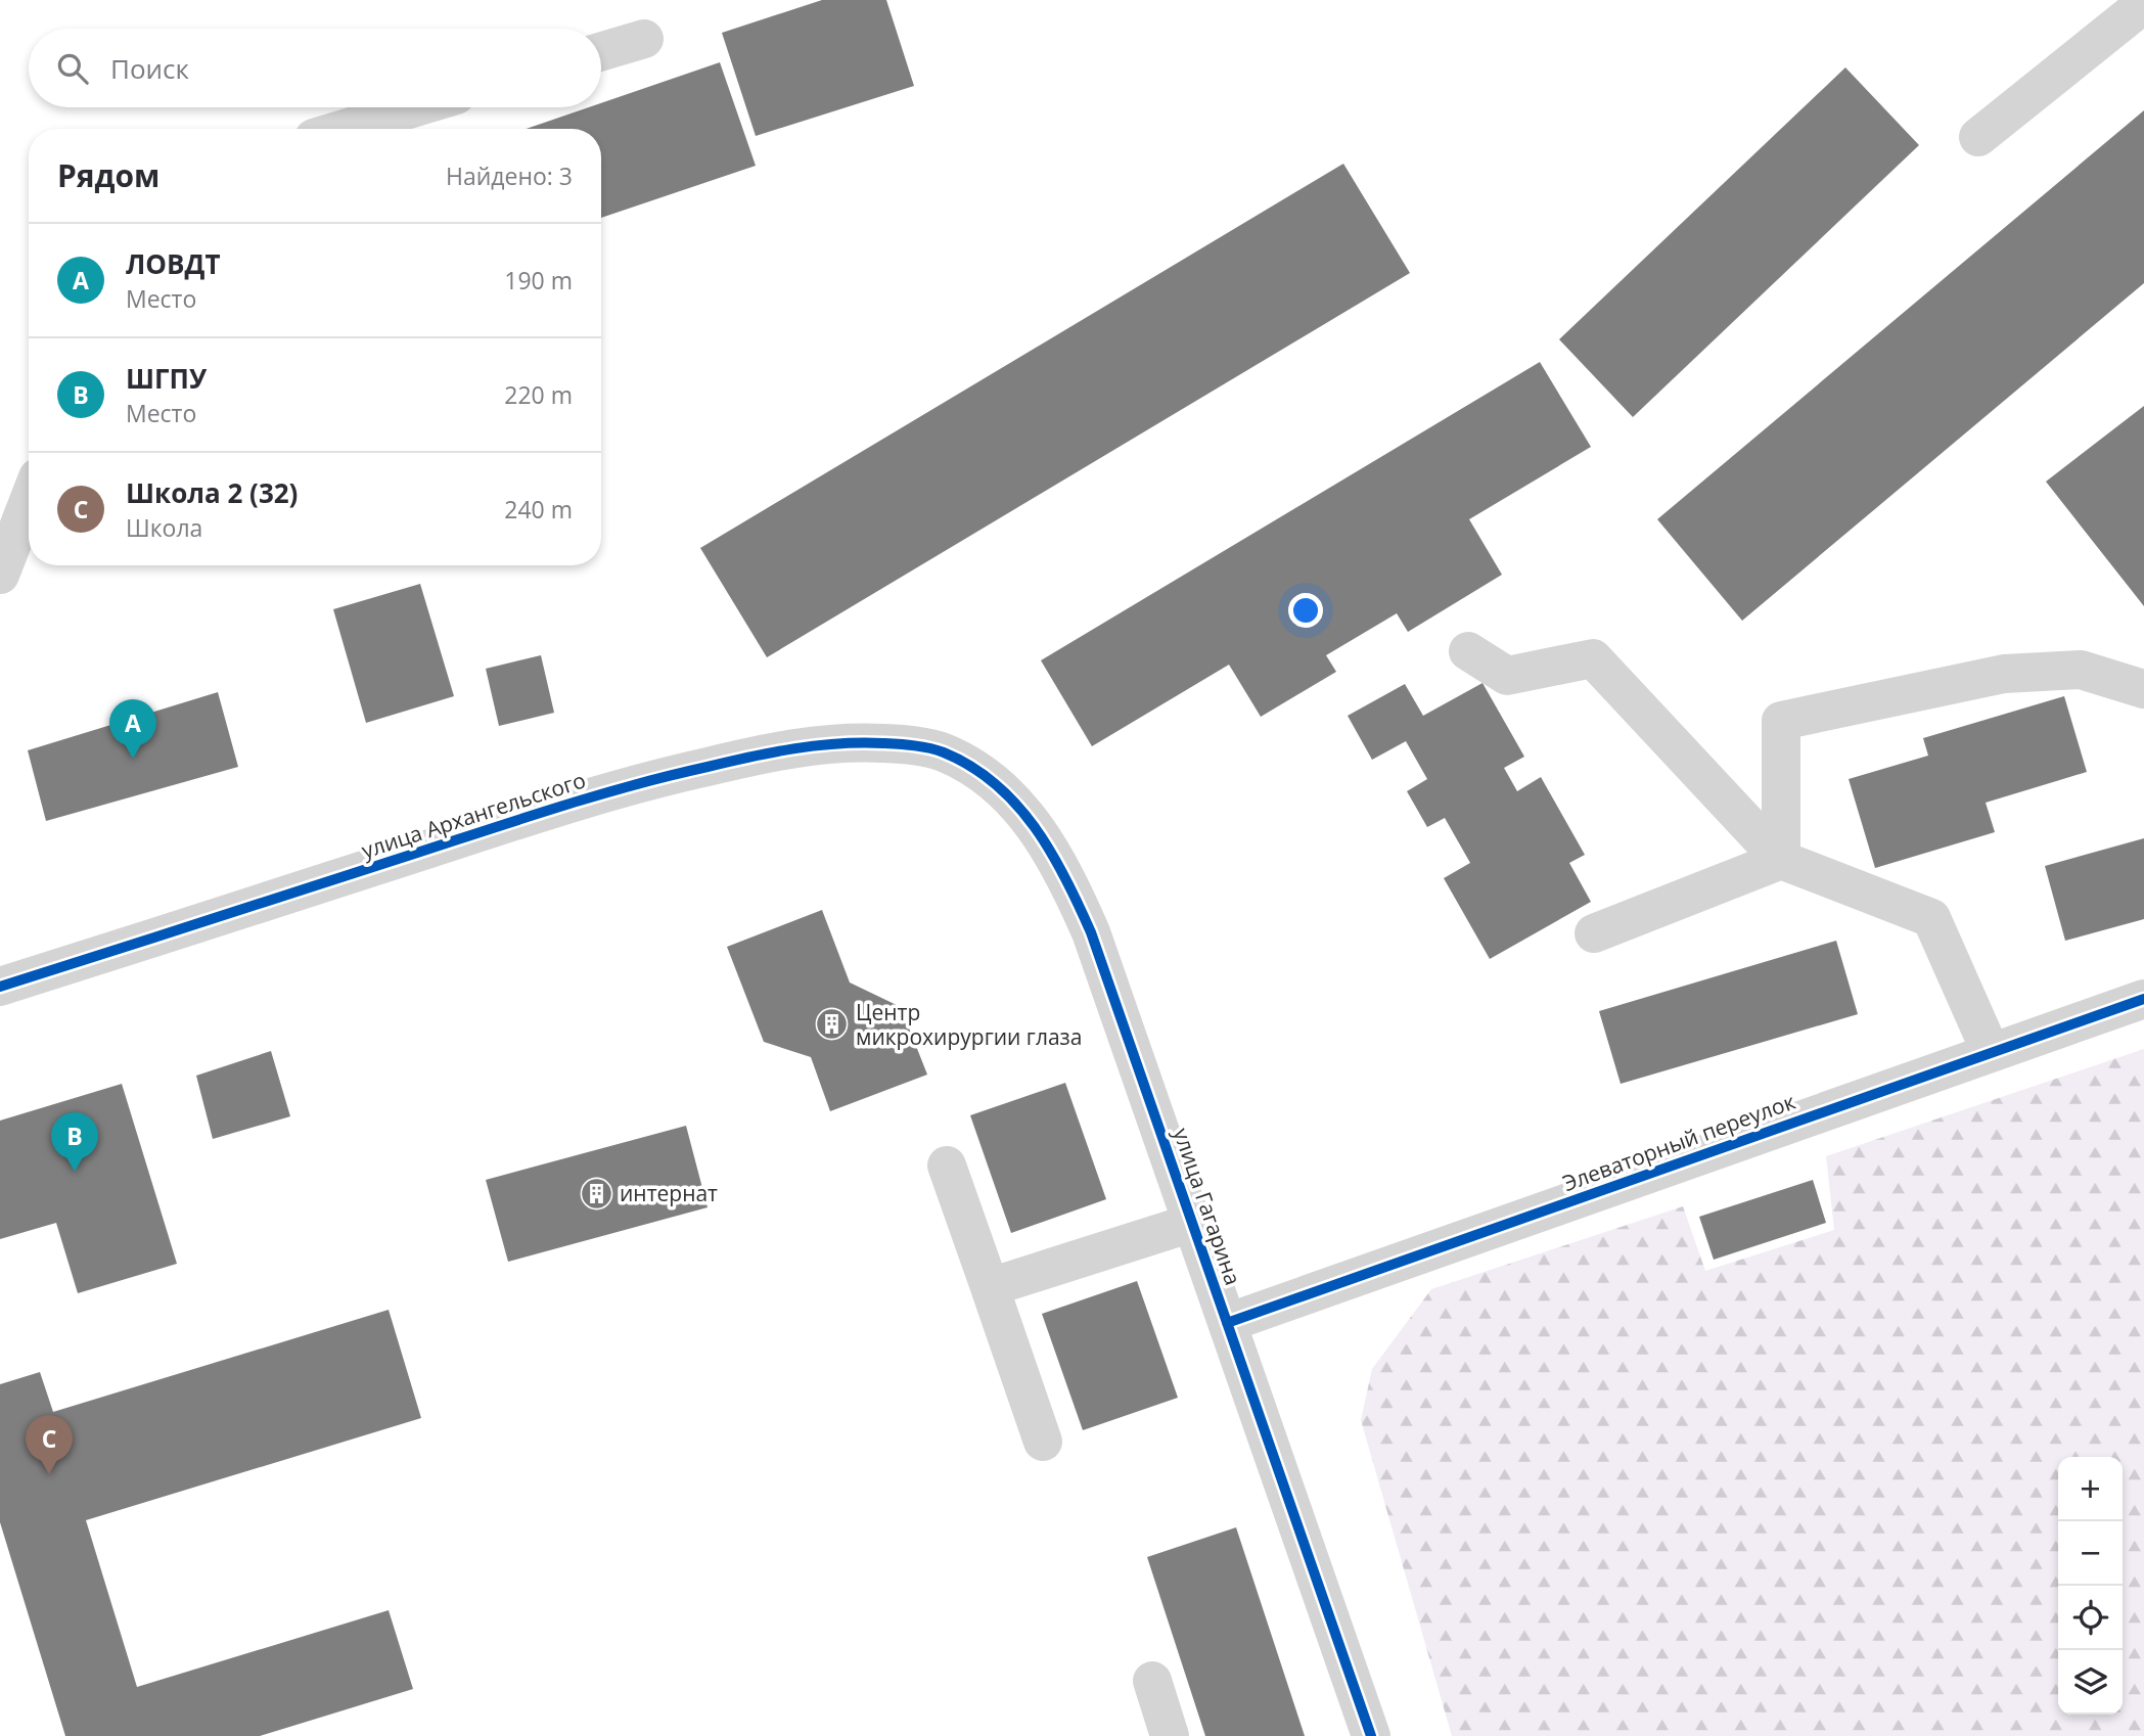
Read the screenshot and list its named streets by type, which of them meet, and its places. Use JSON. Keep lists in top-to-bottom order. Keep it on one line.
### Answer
{"streets":{"street":["улица Архангельского","Элеваторный переулок","улица Гагарина"]},"crossings":[["улица Архангельского","улица Гагарина"],["Элеваторный переулок","улица Гагарина"]],"places":{"building":["Центр микрохирургии глаза","интернат"]},"page":{"search":"Поиск","heading":["Рядом","Найдено: 3"],"list":[{"mark":"A","name":"ЛОВДТ","note":"Место","value":"190 m"},{"mark":"B","name":"ШГПУ","note":"Место","value":"220 m"},{"mark":"C","name":"Школа 2 (32)","note":"Школа","value":"240 m"}],"pins":["A","B","C"],"map_buttons":["+","−"]}}
